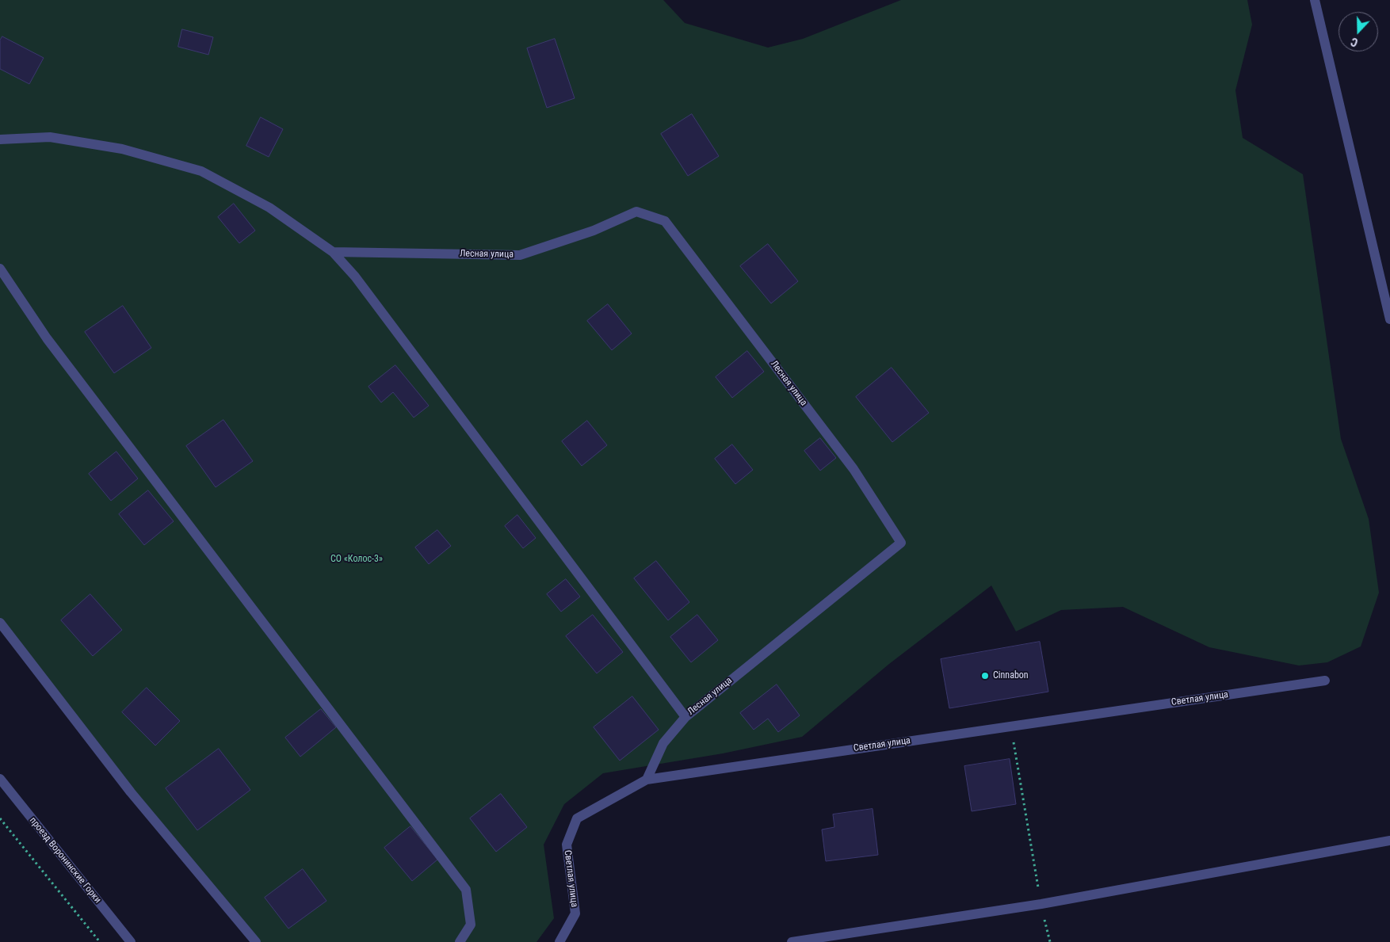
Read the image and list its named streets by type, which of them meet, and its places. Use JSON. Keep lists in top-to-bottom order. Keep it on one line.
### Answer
{"streets":{"street":["Лесная улица","Светлая улица","проезд Воронинские Горки"]},"crossings":[["Лесная улица","Светлая улица"]],"parks":["СО «Колос-3»"],"places":["Cinnabon"],"north":"bottom"}
